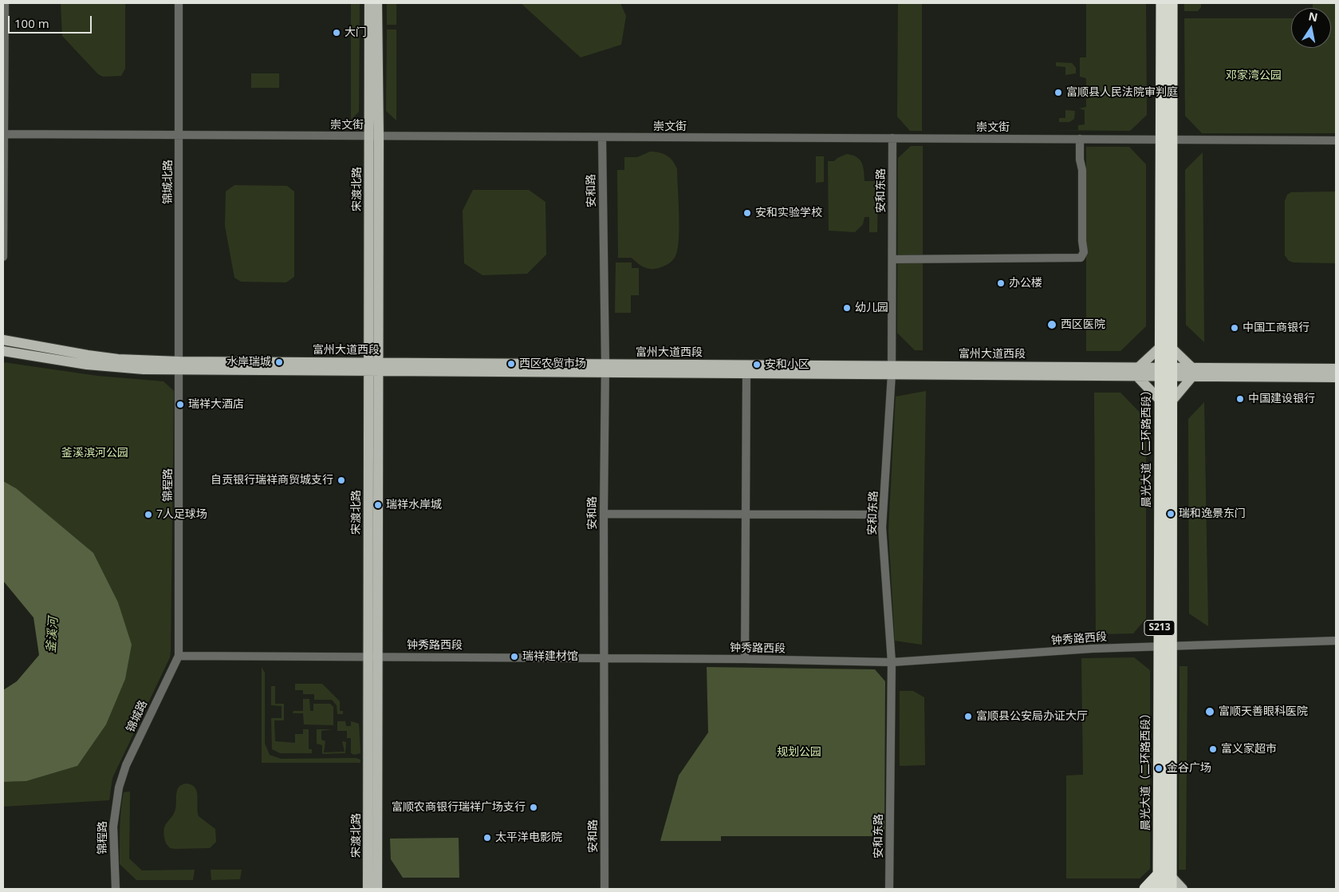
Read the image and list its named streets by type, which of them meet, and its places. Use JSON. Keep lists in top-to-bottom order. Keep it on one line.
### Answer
{"streets":{"highway":["晨光大道（二环路西段）","S213"],"main road":["宋渡北路","富州大道西段"],"street":["崇文街","锦城北路","安和路","安和东路","锦程路","钟秀路西段","锦城路"]},"crossings":[["崇文街","锦城北路"],["崇文街","宋渡北路"],["崇文街","安和路"],["崇文街","安和东路"],["崇文街","晨光大道（二环路西段）"],["锦城北路","富州大道西段"],["锦城北路","锦程路"],["宋渡北路","富州大道西段"],["宋渡北路","钟秀路西段"],["安和路","富州大道西段"],["安和路","钟秀路西段"],["安和东路","富州大道西段"],["安和东路","钟秀路西段"],["富州大道西段","晨光大道（二环路西段）"],["富州大道西段","锦程路"],["晨光大道（二环路西段）","钟秀路西段"],["锦程路","钟秀路西段"],["锦程路","锦城路"],["钟秀路西段","锦城路"]],"water":["釜溪河"],"parks":["邓家湾公园","釜溪滨河公园","规划公园"],"places":["大门","富顺县人民法院审判庭","安和实验学校","办公楼","幼儿园","西区医院","中国工商银行","水岸瑞城","西区农贸市场","安和小区","中国建设银行","瑞祥大酒店","自贡银行瑞祥商贸城支行","瑞祥水岸城","瑞和逸景东门","7人足球场","瑞祥建材馆","富顺天善眼科医院","富顺县公安局办证大厅","富义家超市","金谷广场","富顺农商银行瑞祥广场支行","太平洋电影院"],"scale_bar":"100 m","north":"top"}
